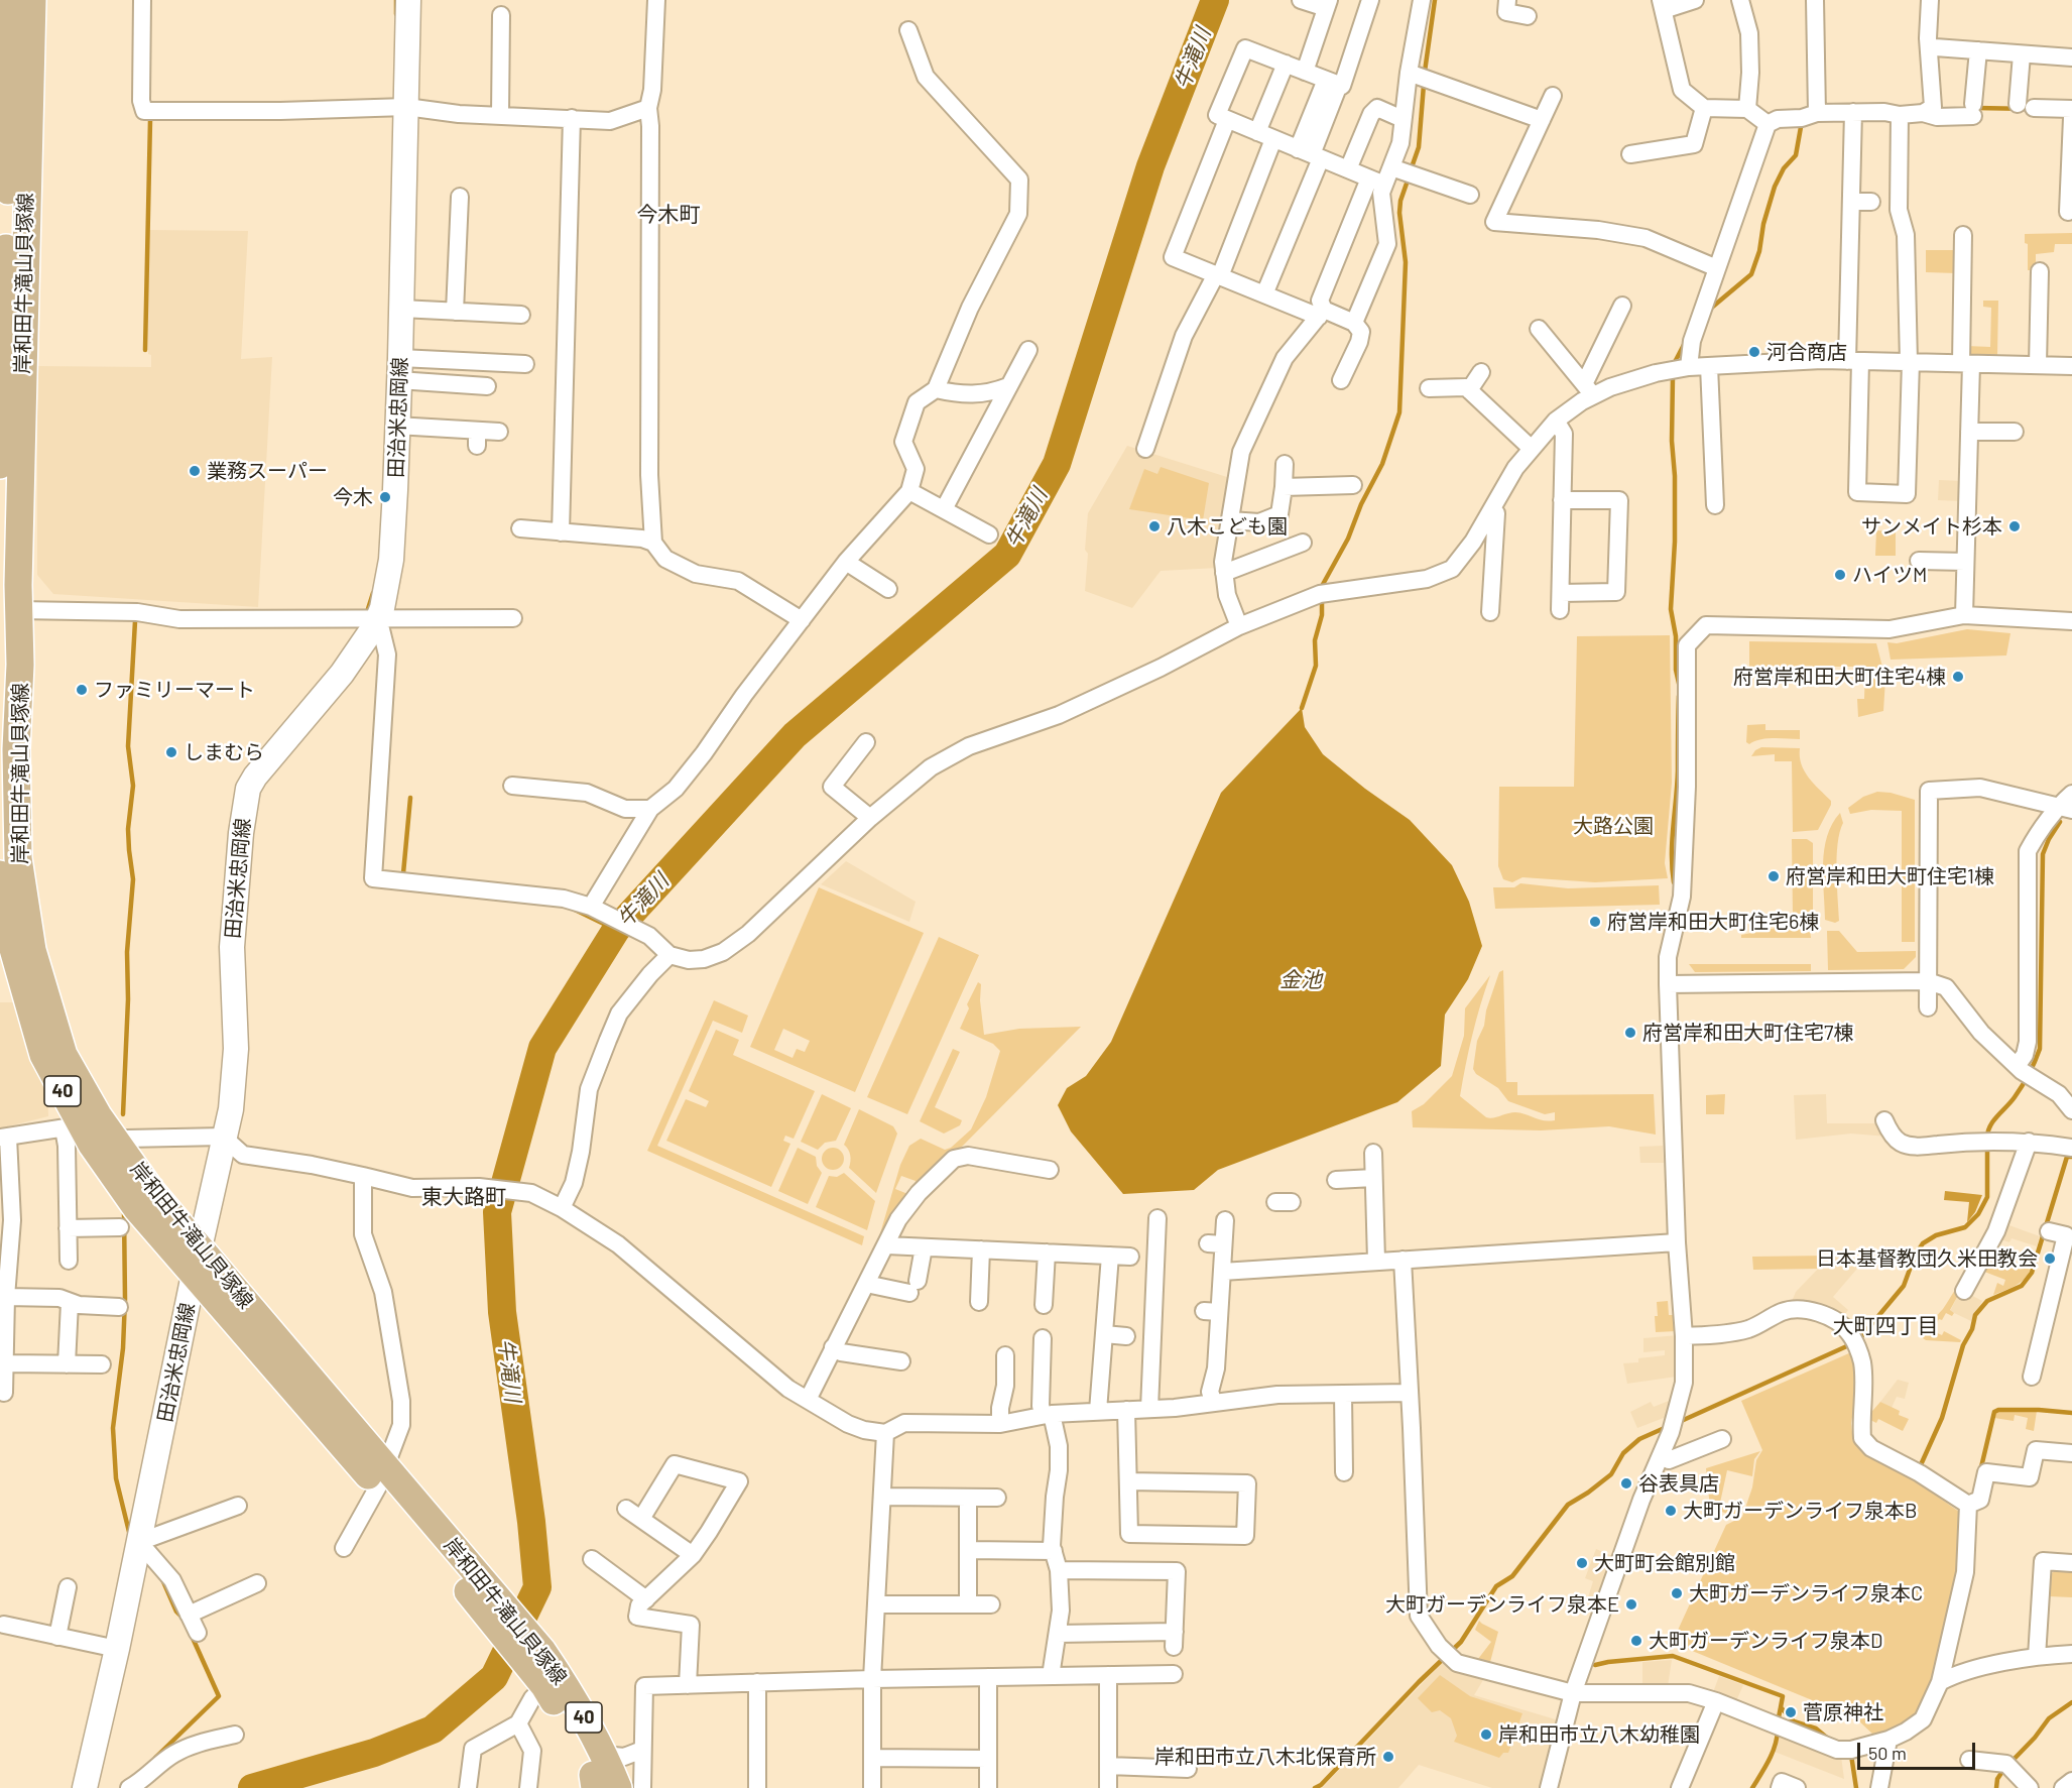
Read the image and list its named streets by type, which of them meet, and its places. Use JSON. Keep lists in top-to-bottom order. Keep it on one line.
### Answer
{"streets":{"main road":["岸和田牛滝山貝塚線","田治米忠岡線","40"]},"crossings":[["岸和田牛滝山貝塚線","田治米忠岡線"]],"districts":["今木町","東大路町","大町四丁目"],"water":["牛滝川","金池"],"parks":["大路公園"],"places":["河合商店","業務スーパー","今木","八木こども園","サンメイト杉本","ハイツM","府営岸和田大町住宅4棟","ファミリーマート","しまむら","府営岸和田大町住宅1棟","府営岸和田大町住宅6棟","府営岸和田大町住宅7棟","日本基督教団久米田教会","谷表具店","大町ガーデンライフ泉本B","大町町会館別館","大町ガーデンライフ泉本C","大町ガーデンライフ泉本E","大町ガーデンライフ泉本D","菅原神社","岸和田市立八木幼稚園","岸和田市立八木北保育所"],"scale_bar":"50 m"}
